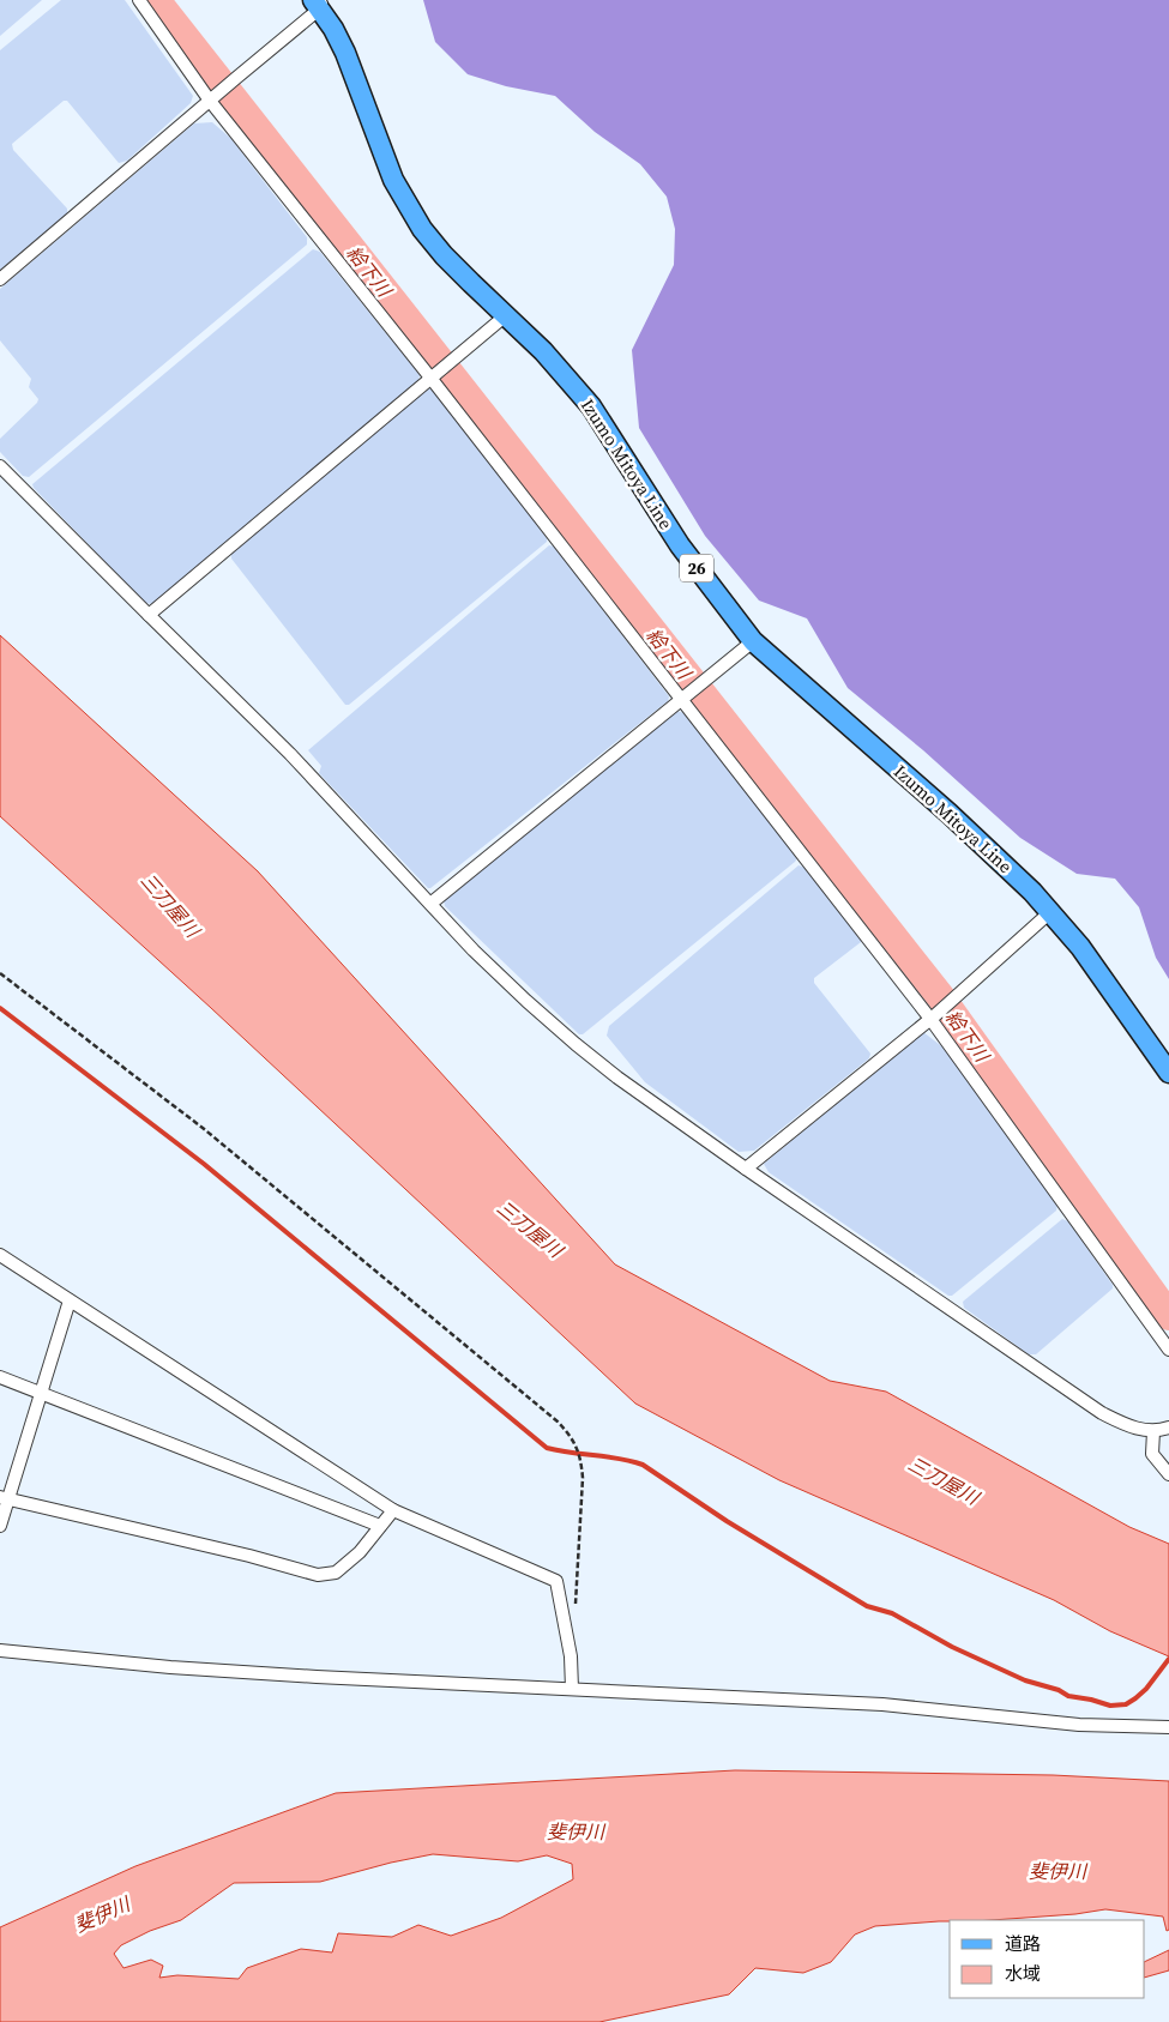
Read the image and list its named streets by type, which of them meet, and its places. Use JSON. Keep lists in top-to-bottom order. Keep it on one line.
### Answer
{"streets":{"main road":["Izumo Mitoya Line","26"]},"water":["給下川","三刀屋川","斐伊川"],"legend":["道路","水域"]}
